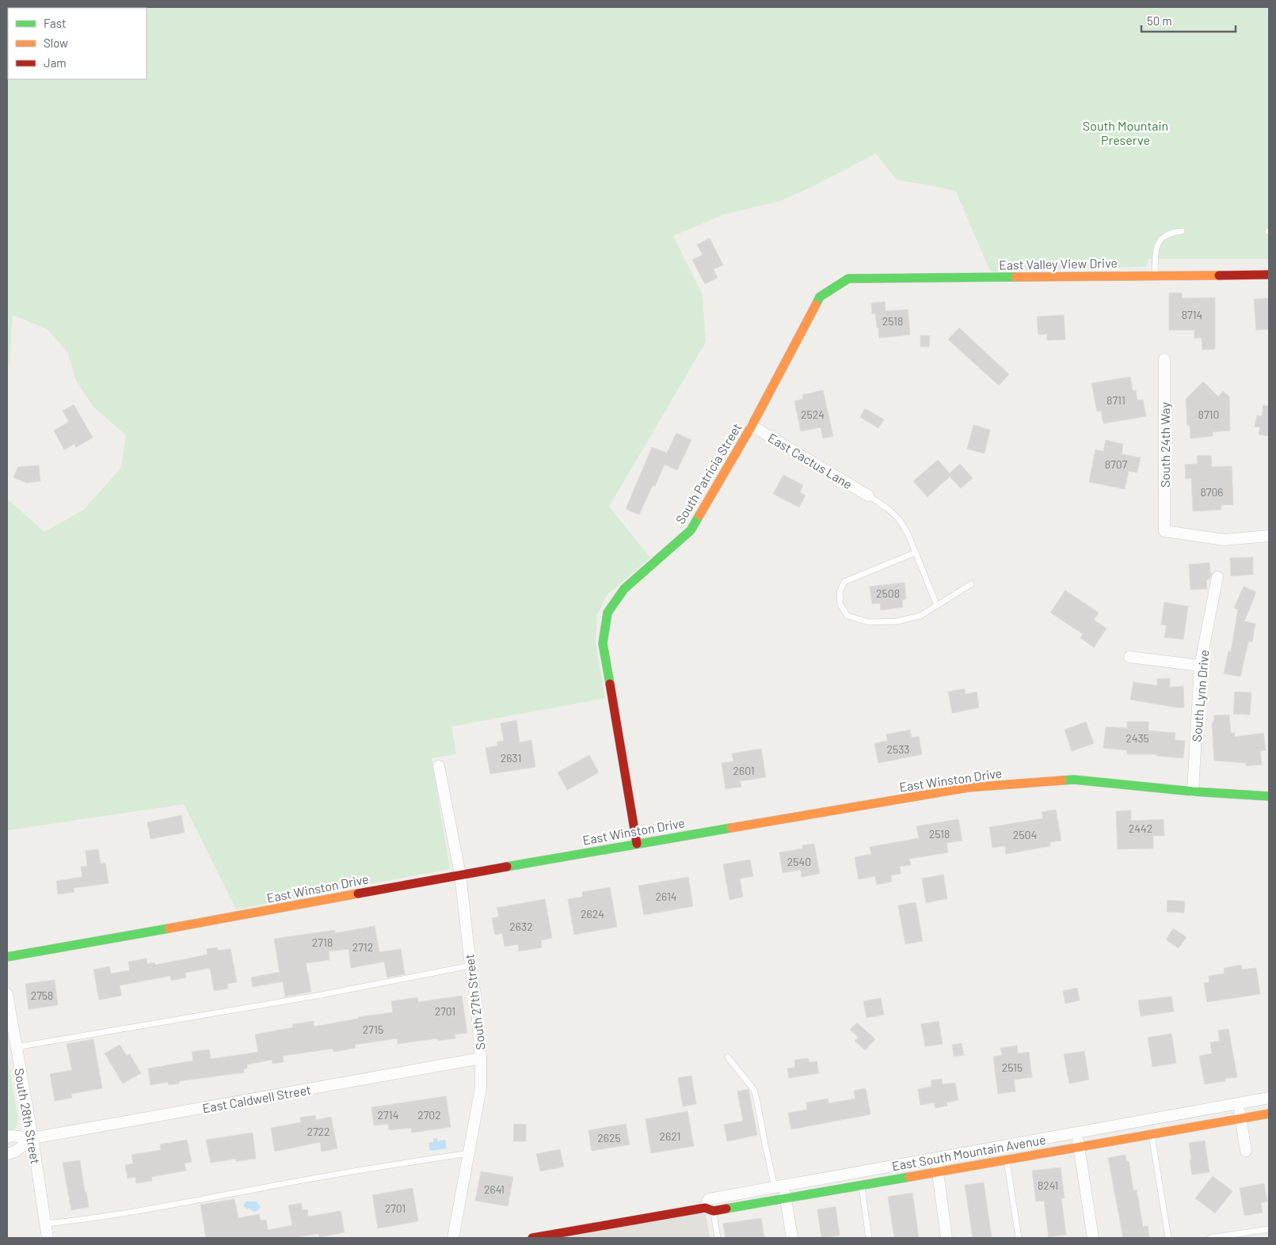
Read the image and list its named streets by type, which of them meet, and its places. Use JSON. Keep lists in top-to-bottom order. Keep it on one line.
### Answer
{"streets":{"street":["East Valley View Drive","South 24th Way","East Cactus Lane","South Patricia Street","South Lynn Drive","East Winston Drive","South 27th Street","East Caldwell Street","South 28th Street","East South Mountain Avenue"]},"crossings":[["East Valley View Drive","South Patricia Street"],["East Cactus Lane","South Patricia Street"],["South Patricia Street","East Winston Drive"],["South Lynn Drive","East Winston Drive"],["East Winston Drive","South 27th Street"],["South 27th Street","East Caldwell Street"],["East Caldwell Street","South 28th Street"]],"parks":["South Mountain Preserve"],"house_numbers":["8714","2518","8711","2524","8710","8707","8706","2508","2435","2533","2631","2601","2442","2518","2504","2540","2614","2624","2632","2718","2712","2758","2701","2715","2515","2714","2702","2722","2621","2625","8241","2641","2701"],"legend":["Fast","Slow","Jam"],"scale_bar":"50 m"}
